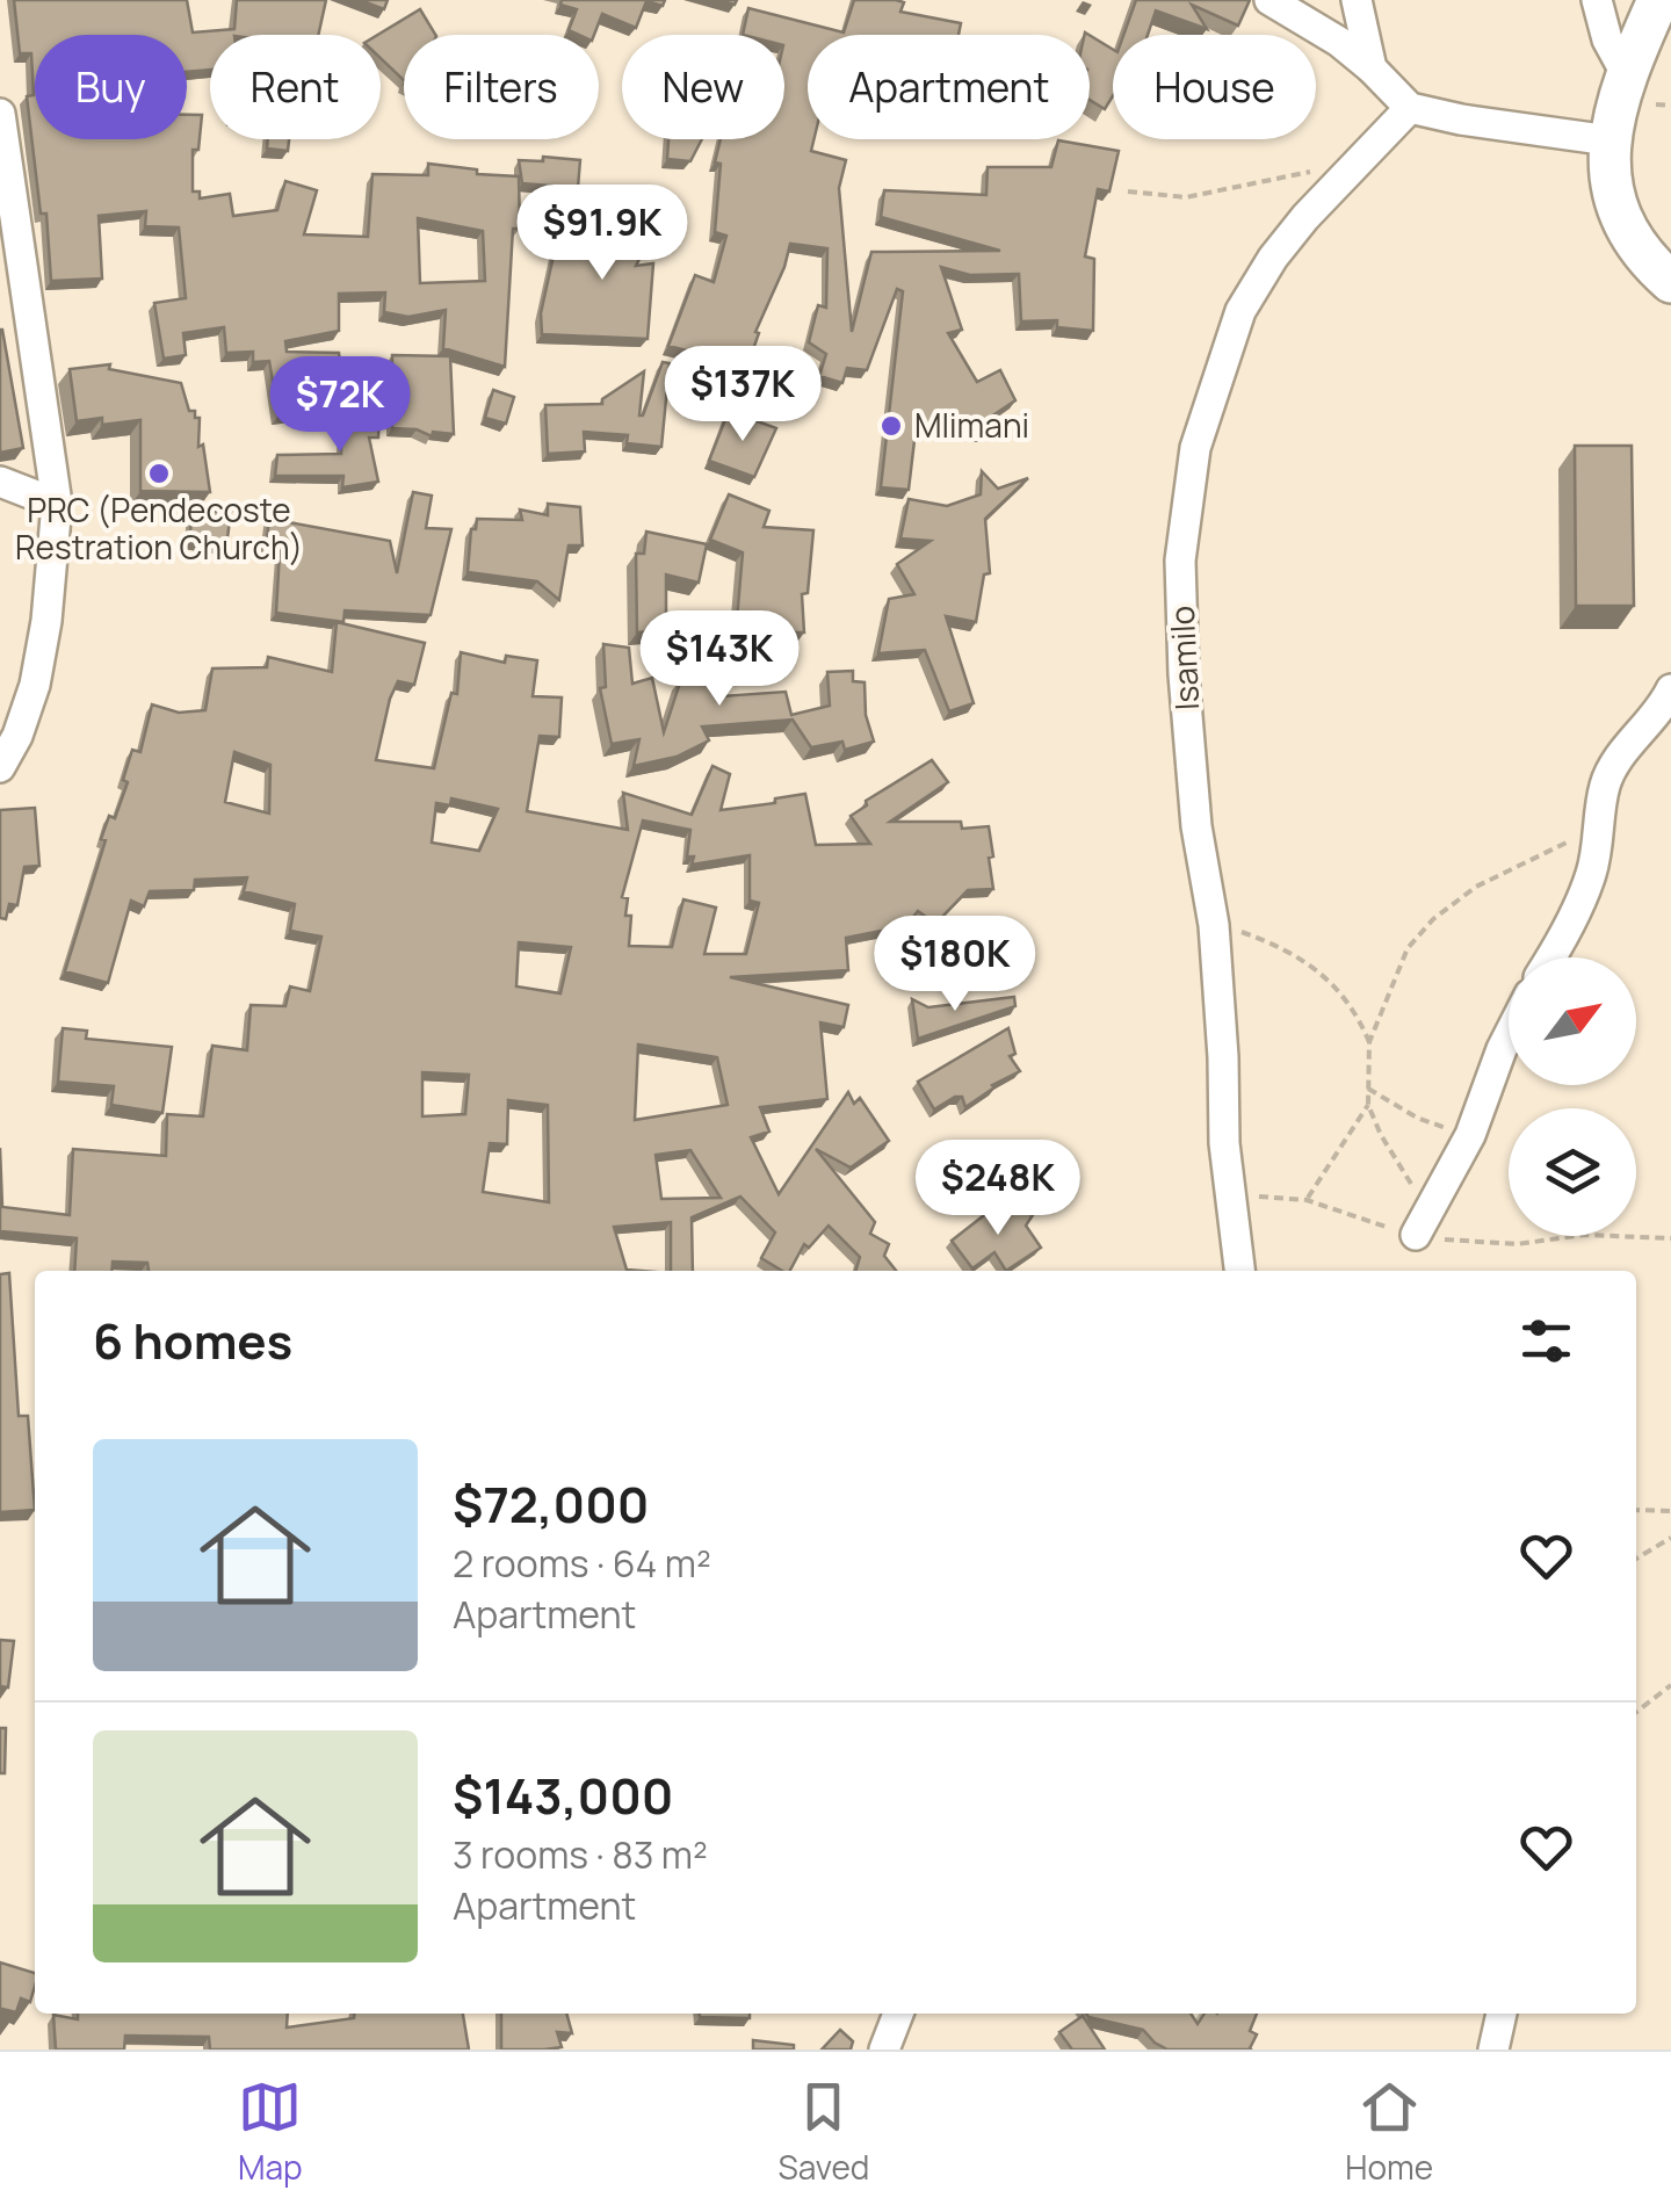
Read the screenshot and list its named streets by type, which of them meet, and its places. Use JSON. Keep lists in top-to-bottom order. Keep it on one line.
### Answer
{"streets":{"street":["Isamilo"]},"places":["Mlimani","PRC (Pendecoste Restration Church)"],"north":"top right","page":{"chip":["Buy","Rent","Filters","New","Apartment","House"],"price":["$91.9K","$137K","$72K","$143K","$180K","$248K"],"heading":"6 homes","list":[{"name":"$72,000","note":"2 rooms · 64 m² · Apartment"},{"name":"$143,000","note":"3 rooms · 83 m² · Apartment"}],"tabs":["Map","Saved","Home"]}}
